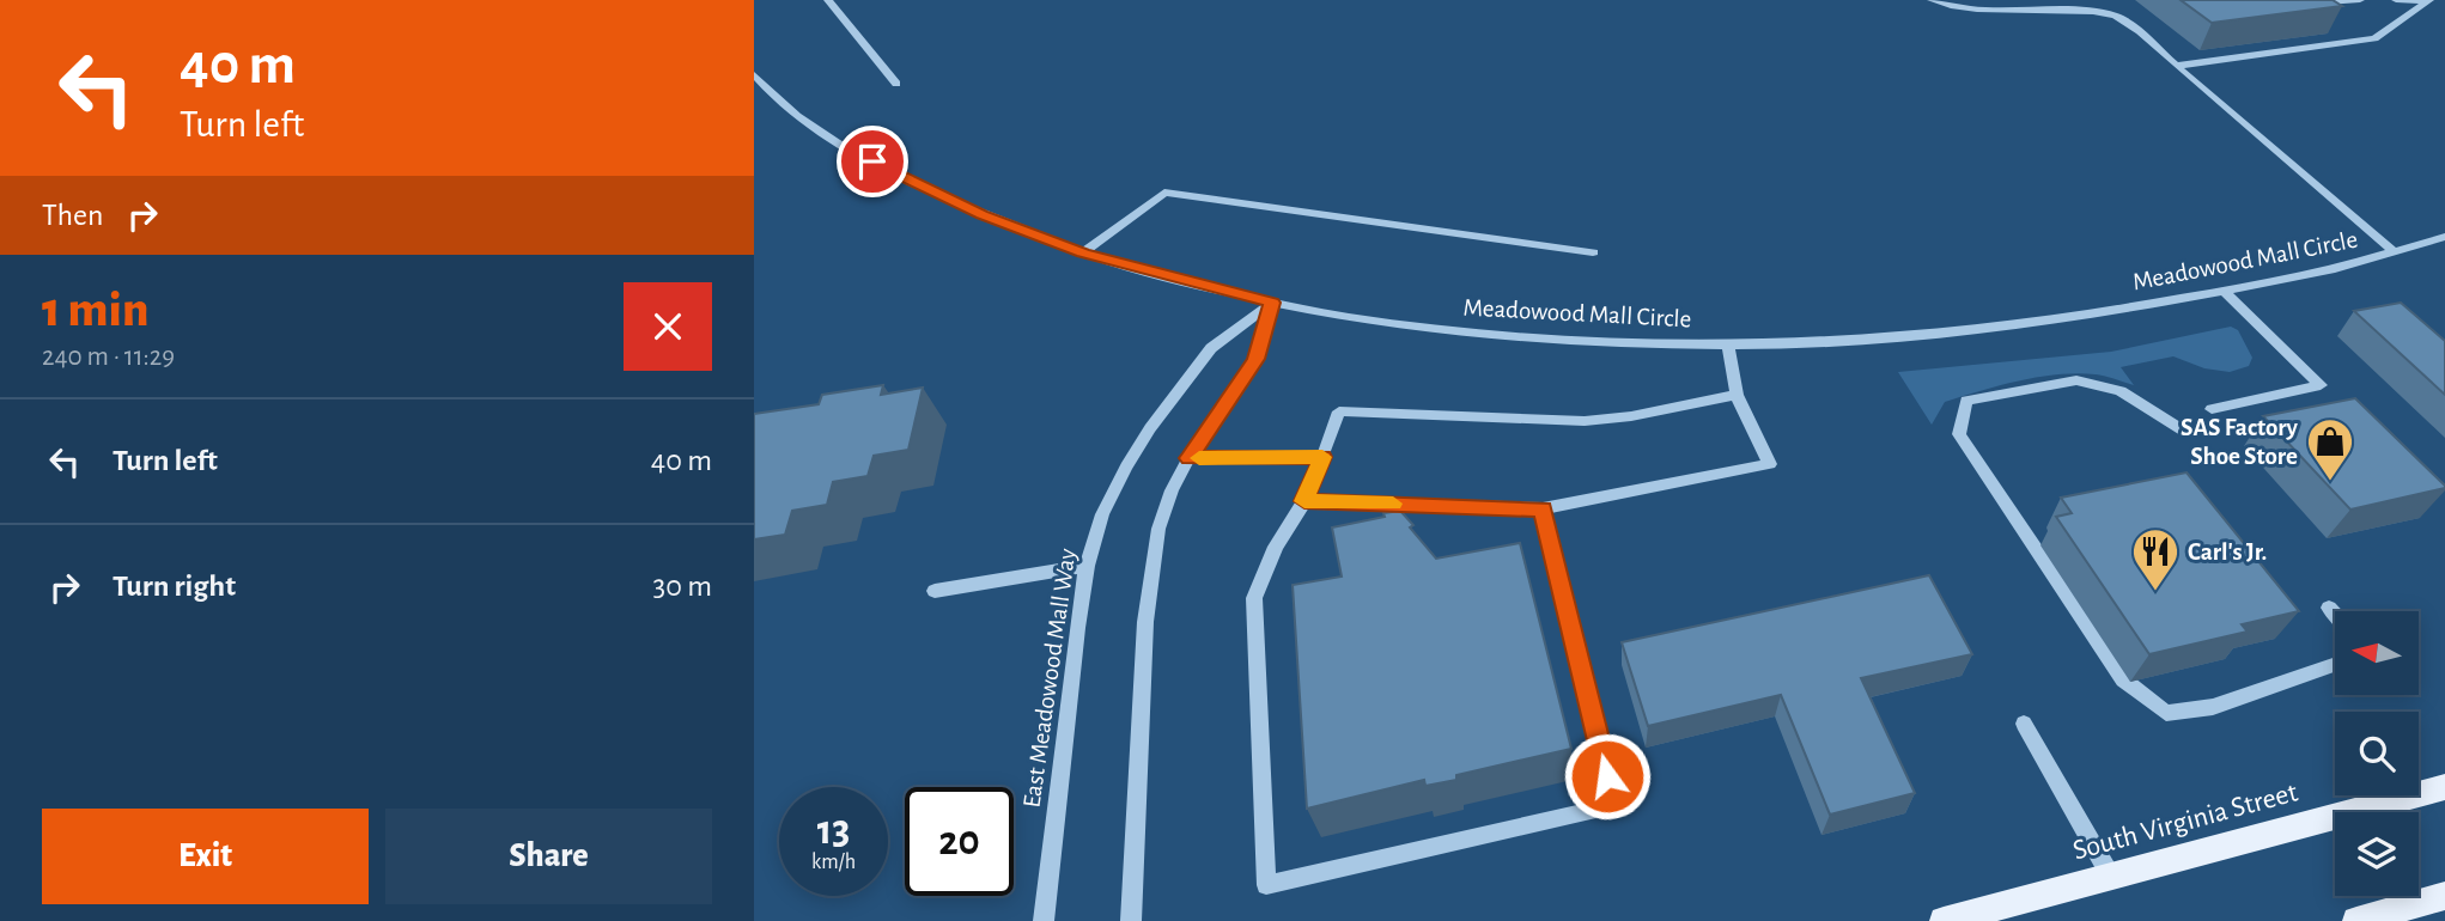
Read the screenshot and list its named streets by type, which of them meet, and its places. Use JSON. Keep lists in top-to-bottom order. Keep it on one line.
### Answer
{"streets":{"main road":["South Virginia Street"],"street":["Meadowood Mall Circle","East Meadowood Mall Way"]},"crossings":[["Meadowood Mall Circle","East Meadowood Mall Way"]],"places":{"shop":["SAS Factory Shoe Store"],"restaurant":["Carl's Jr."]},"north":"left","page":{"turn":["40 m","Turn left"],"then":"Then","heading":["1 min","240 m · 11:29"],"list":[{"name":"Turn left","value":"40 m"},{"name":"Turn right","value":"30 m"}],"speed":"13 km/h","limit":"20","buttons":["Exit","Share"]}}
